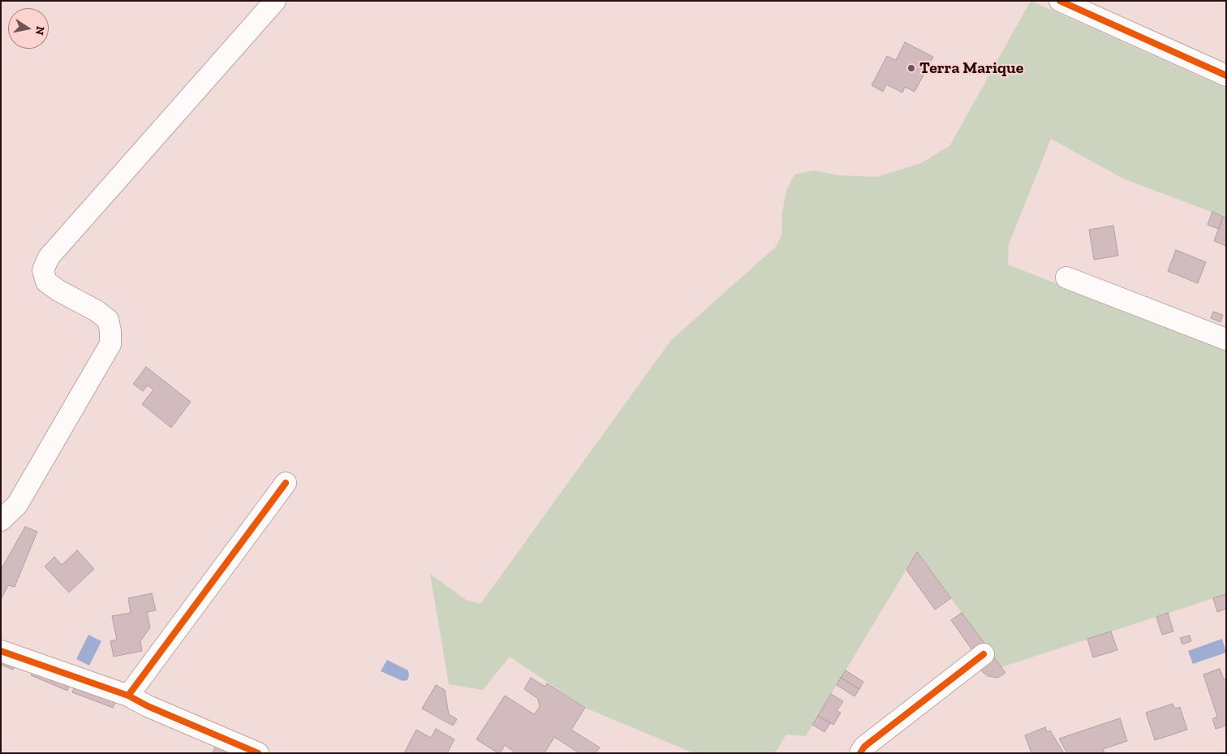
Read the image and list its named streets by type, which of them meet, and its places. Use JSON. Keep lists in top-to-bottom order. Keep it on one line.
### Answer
{"places":["Terra Marique"],"north":"right"}
